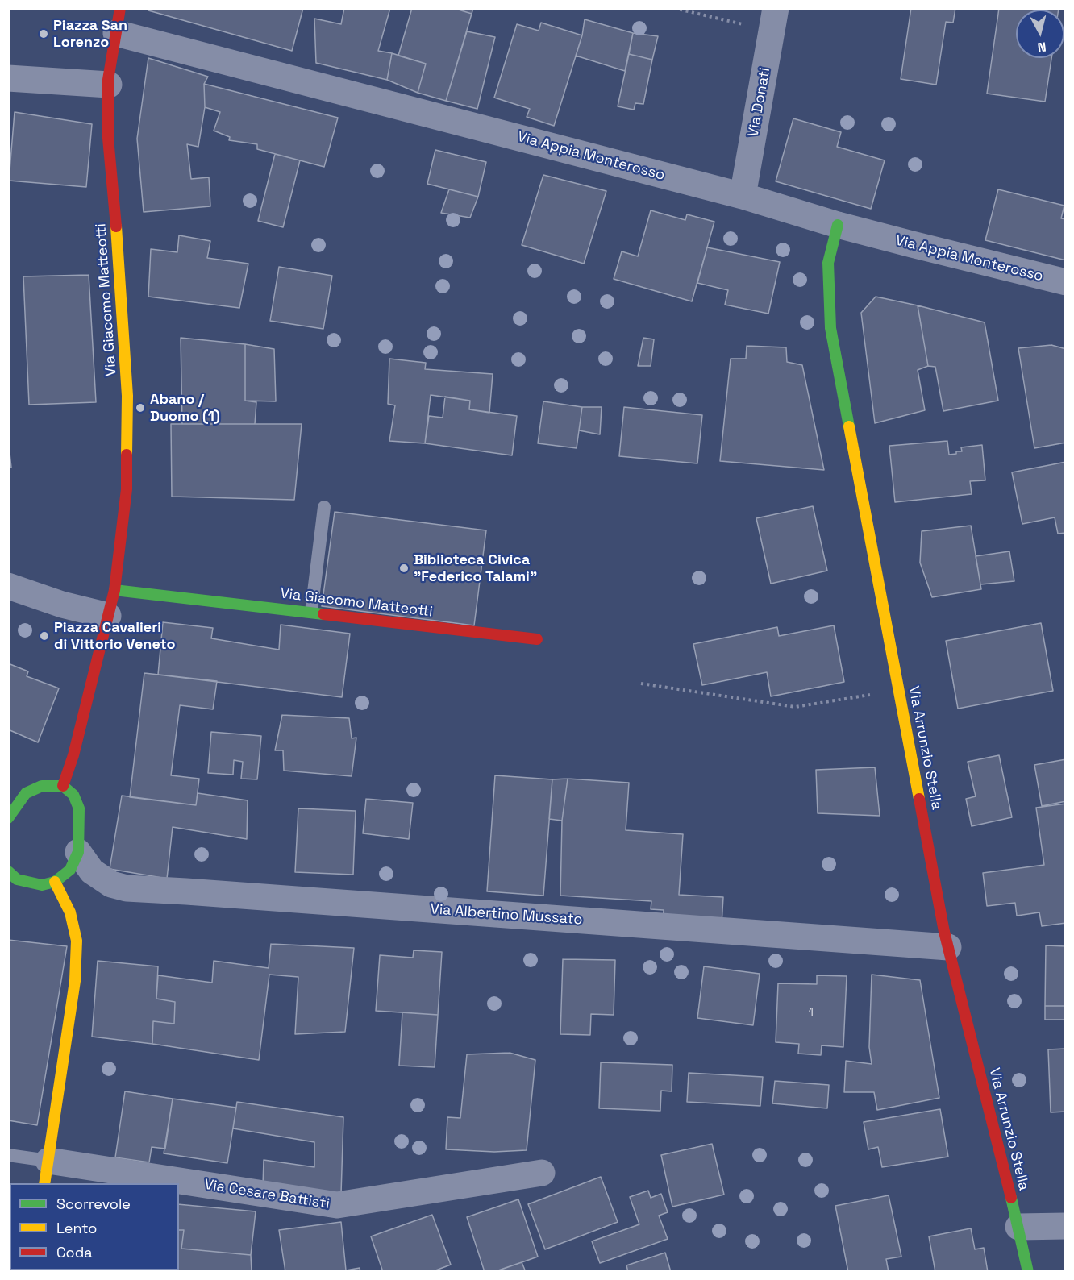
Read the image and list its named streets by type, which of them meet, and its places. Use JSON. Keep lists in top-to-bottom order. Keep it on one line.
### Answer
{"streets":{"street":["Via Donati","Via Appia Monterosso","Via Giacomo Matteotti","Via Arrunzio Stella","Via Albertino Mussato","Via Cesare Battisti"]},"crossings":[["Via Donati","Via Appia Monterosso"],["Via Appia Monterosso","Via Giacomo Matteotti"],["Via Appia Monterosso","Via Arrunzio Stella"],["Via Arrunzio Stella","Via Albertino Mussato"]],"places":["Piazza San Lorenzo","Abano / Duomo (1)","Biblioteca Civica \"Federico Talami\"","Piazza Cavalieri di Vittorio Veneto"],"house_numbers":["1"],"legend":["Scorrevole","Lento","Coda"],"north":"bottom"}
